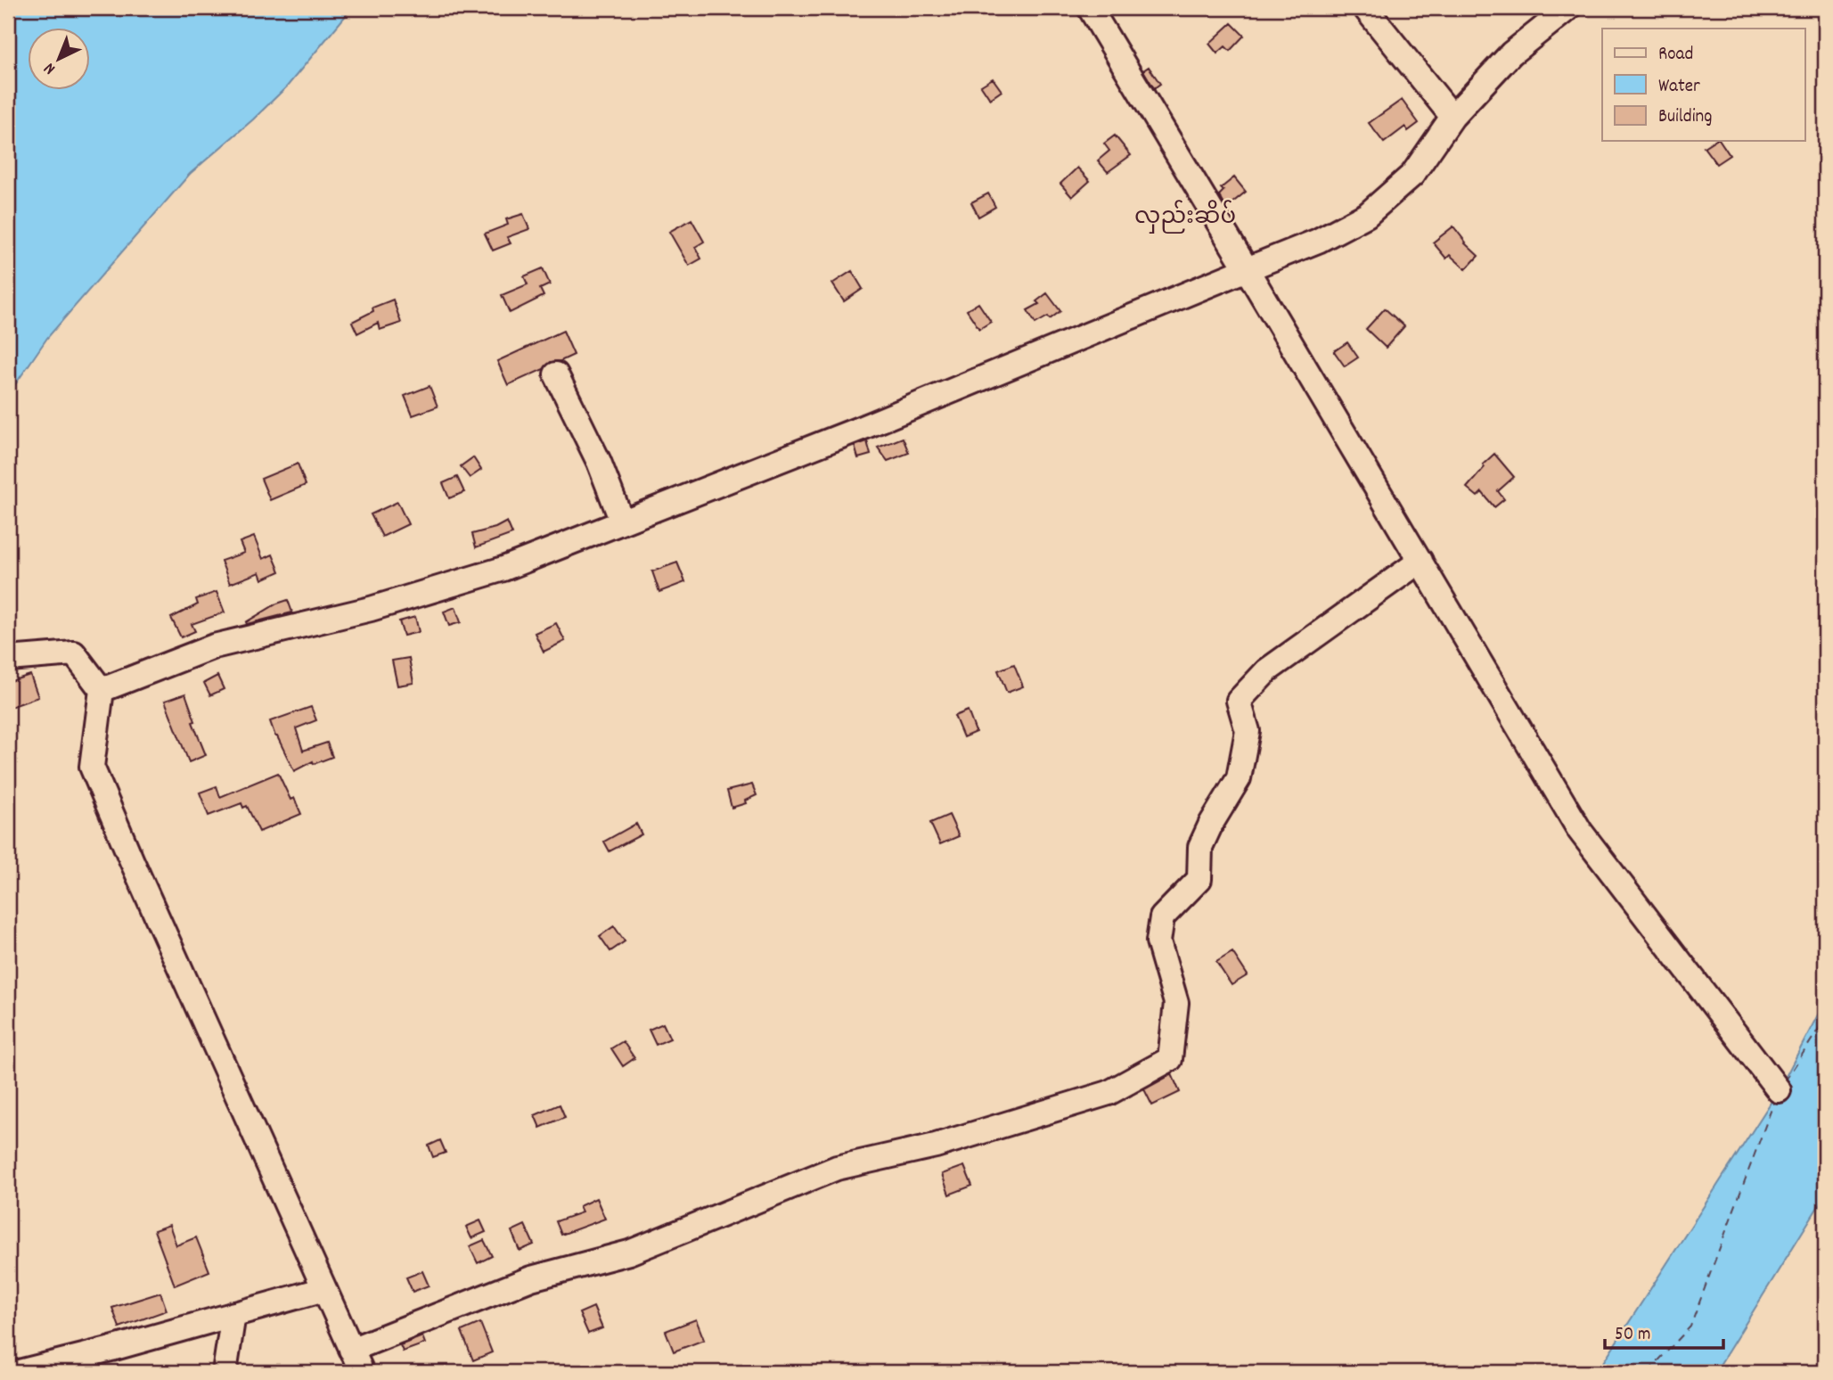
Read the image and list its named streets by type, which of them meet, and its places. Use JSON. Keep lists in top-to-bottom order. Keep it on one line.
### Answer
{"districts":["လှည်းဆိပ်"],"legend":["Road","Water","Building"],"scale_bar":"50 m","north":"bottom left"}
